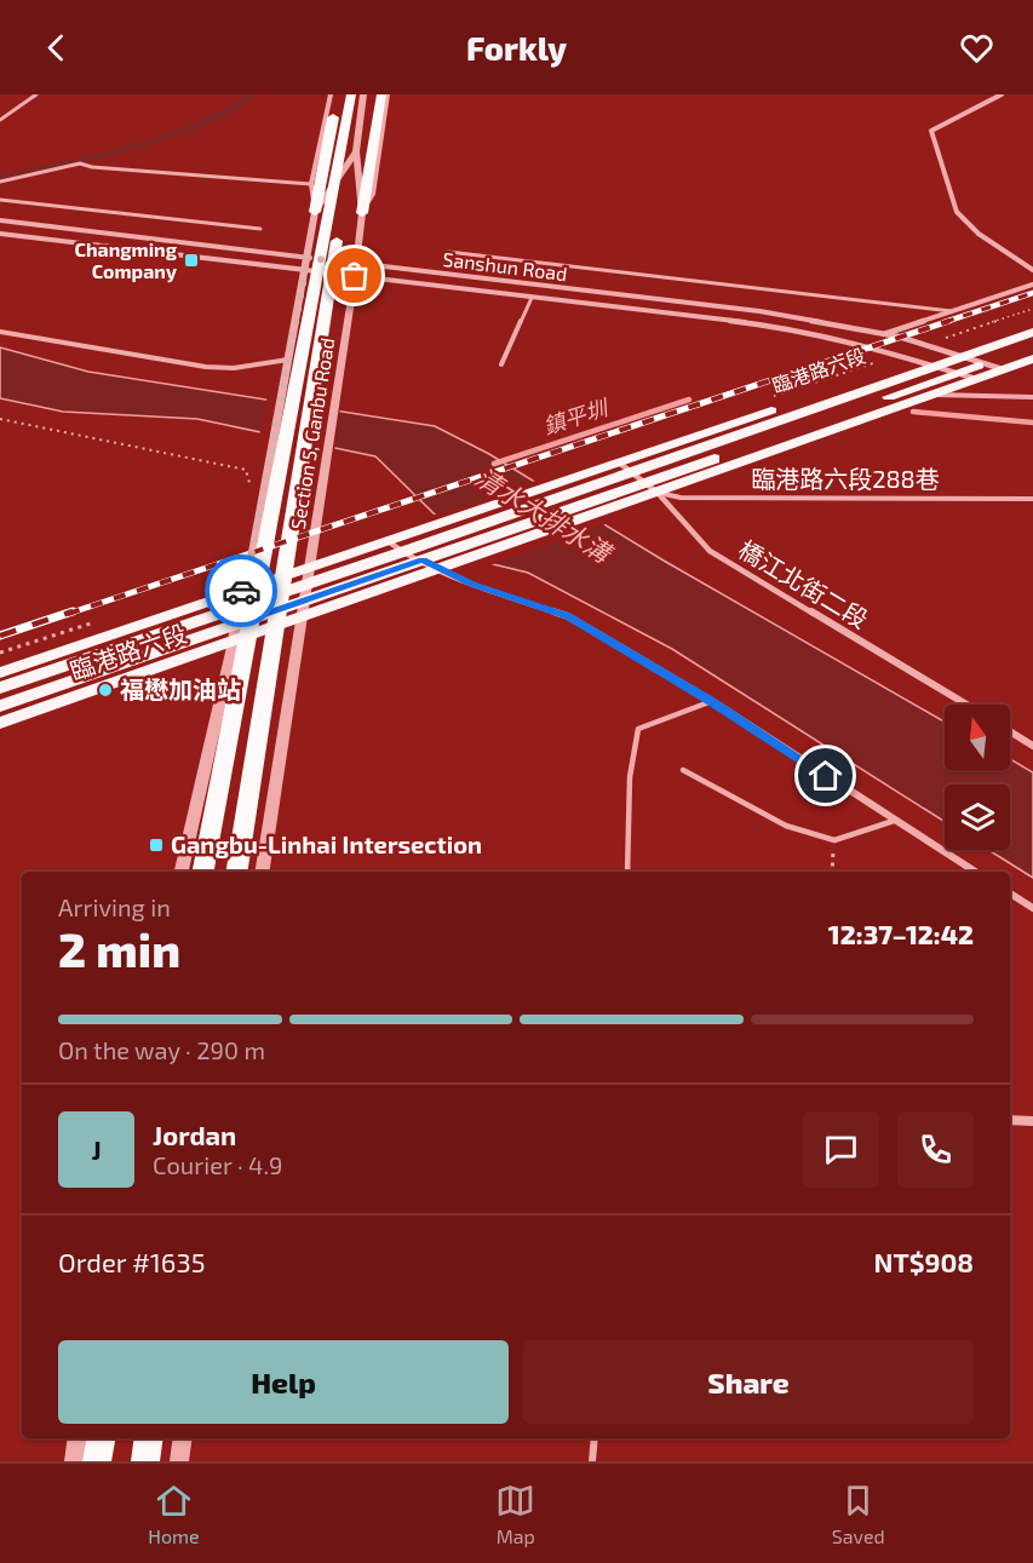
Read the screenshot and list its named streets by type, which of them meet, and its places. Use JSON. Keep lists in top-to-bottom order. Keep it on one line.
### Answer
{"streets":{"main road":["臨港路六段"],"street":["Sanshun Road","Section 5, Ganbu Road","橋江北街二段"],"lane":["臨港路六段288巷"]},"crossings":[["Sanshun Road","臨港路六段"],["Sanshun Road","Section 5, Ganbu Road"],["臨港路六段","Section 5, Ganbu Road"],["臨港路六段","臨港路六段288巷"],["臨港路六段","橋江北街二段"],["臨港路六段288巷","橋江北街二段"]],"water":["鎮平圳","清水大排水溝"],"places":{"transit":["Changming Company","Gangbu-Linhai Intersection"],"other":["福懋加油站"]},"north":"top","page":{"header":"Forkly","heading":["2 min","Arriving in","12:37–12:42"],"panel":["Jordan","Courier · 4.9","Order #1635","NT$908"],"bar":"On the way · 290 m","round":"J","buttons":["Help","Share"],"tabs":["Home","Map","Saved"]}}
